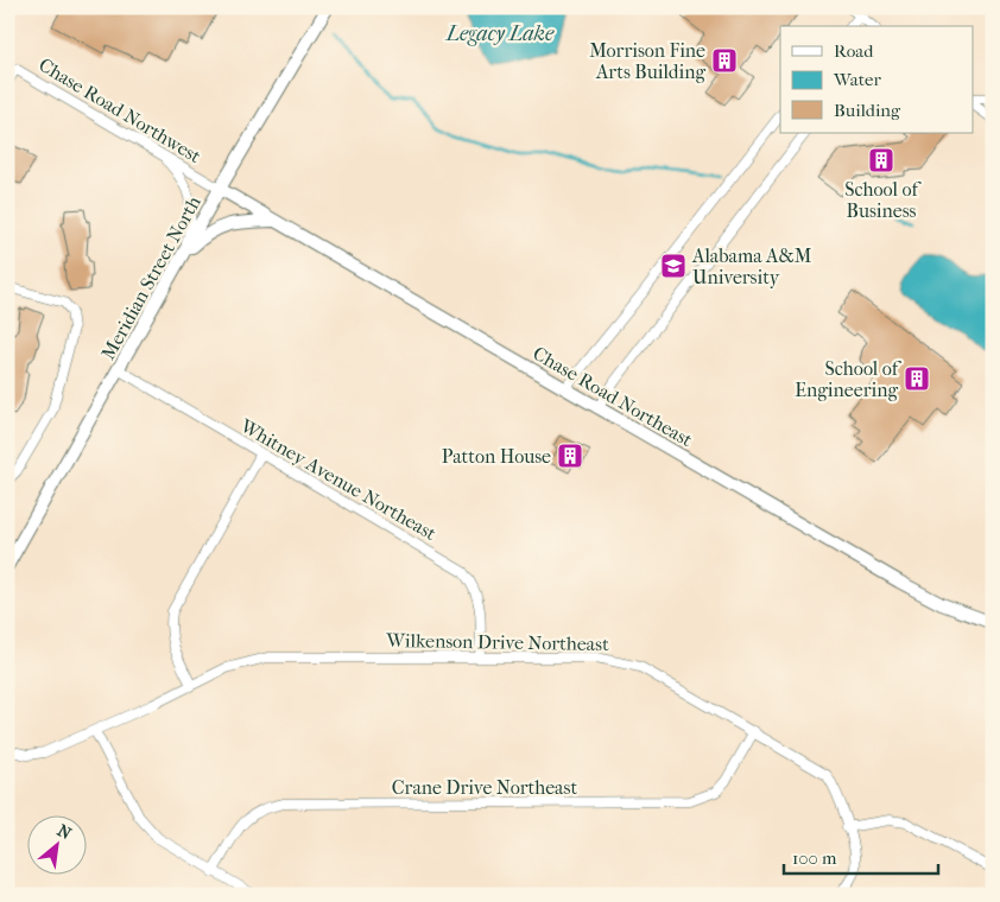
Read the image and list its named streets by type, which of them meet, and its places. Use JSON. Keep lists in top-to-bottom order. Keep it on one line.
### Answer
{"streets":{"street":["Chase Road Northwest","Meridian Street North","Chase Road Northeast","Whitney Avenue Northeast","Wilkenson Drive Northeast","Crane Drive Northeast"]},"crossings":[["Chase Road Northwest","Meridian Street North"],["Chase Road Northwest","Chase Road Northeast"],["Meridian Street North","Chase Road Northeast"],["Meridian Street North","Whitney Avenue Northeast"],["Whitney Avenue Northeast","Wilkenson Drive Northeast"],["Wilkenson Drive Northeast","Crane Drive Northeast"]],"water":["Legacy Lake"],"places":{"building":["Morrison Fine Arts Building","School of Business","School of Engineering","Patton House"],"school or university":["Alabama A&M University"]},"legend":["Road","Water","Building"],"scale_bar":"100 m","north":"top right"}
